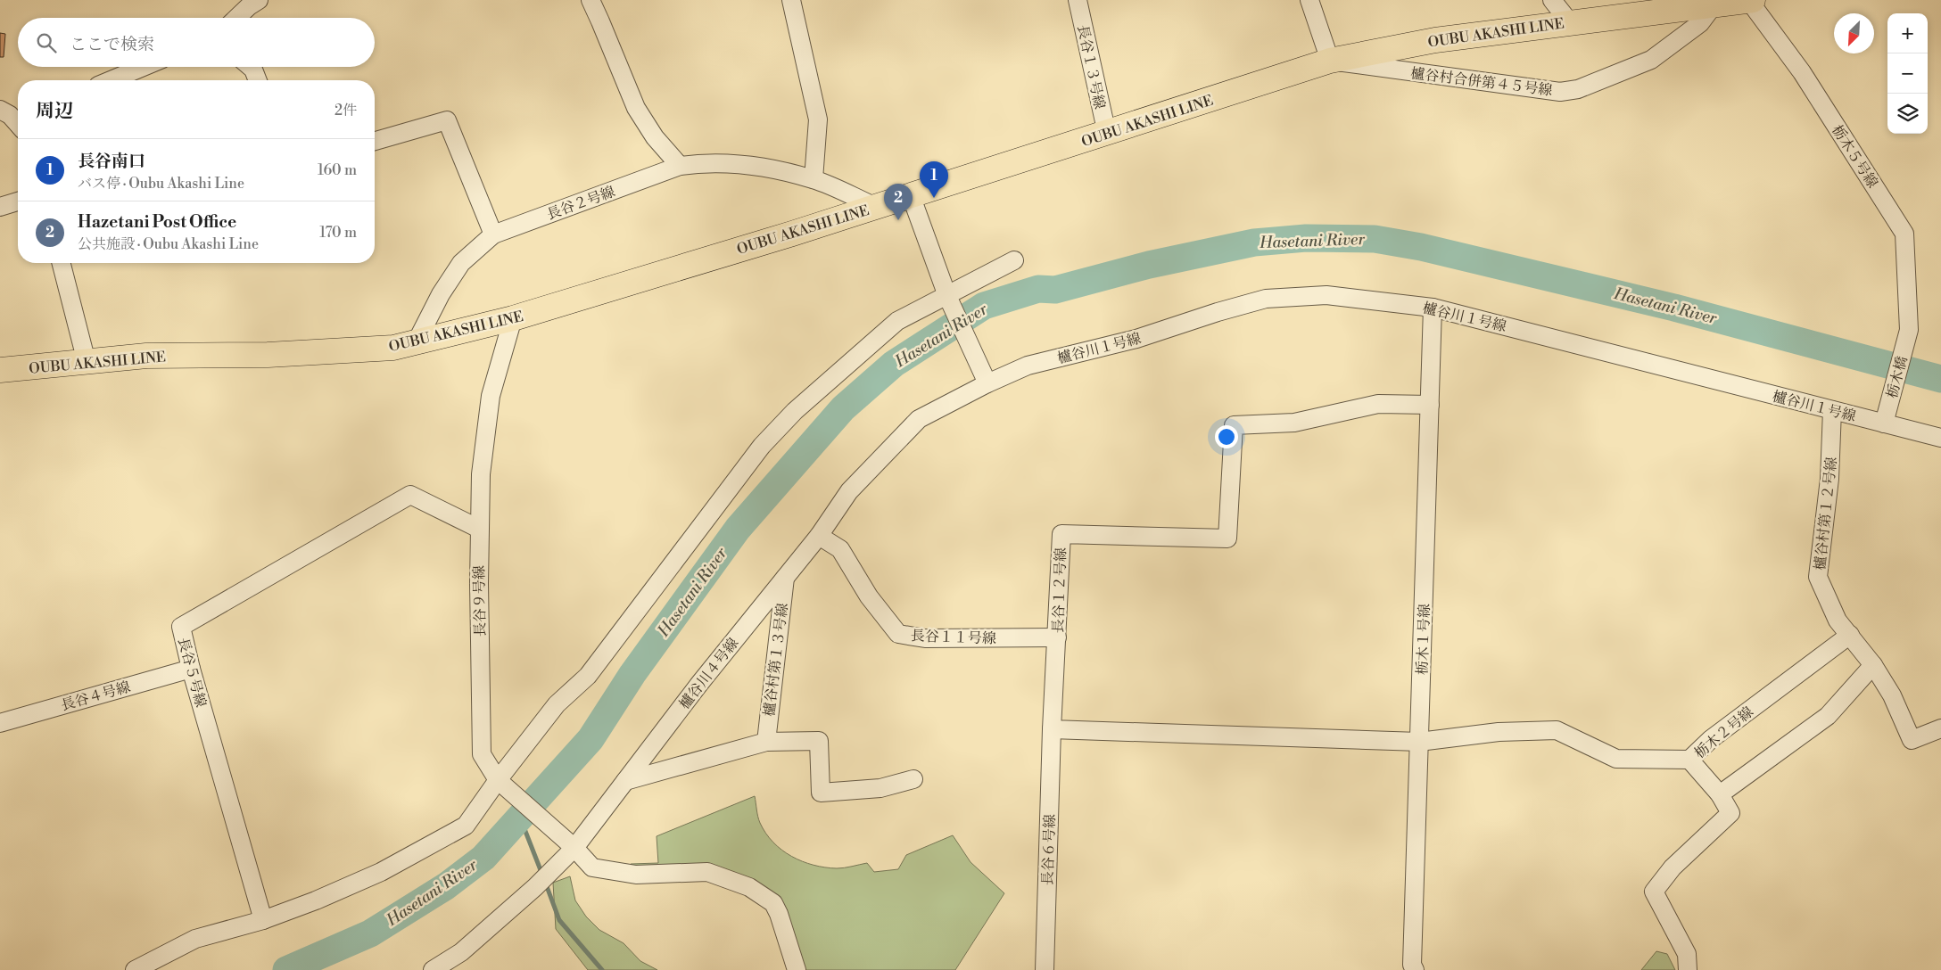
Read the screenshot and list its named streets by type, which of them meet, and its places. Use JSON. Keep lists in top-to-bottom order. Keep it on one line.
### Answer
{"streets":{"main road":["OUBU AKASHI LINE"],"street":["長谷１３号線","櫨谷村合併第４５号線","栃木５号線","長谷２号線","櫨谷川１号線","栃木橋","櫨谷村第１２号線","長谷１２号線","長谷９号線","長谷１１号線","栃木１号線","櫨谷村第１３号線","長谷５号線","櫨谷川４号線","長谷４号線","栃木２号線","長谷６号線"]},"crossings":[["OUBU AKASHI LINE","長谷１３号線"],["OUBU AKASHI LINE","櫨谷村合併第４５号線"],["OUBU AKASHI LINE","栃木５号線"],["OUBU AKASHI LINE","長谷２号線"],["OUBU AKASHI LINE","長谷９号線"],["栃木５号線","栃木橋"],["櫨谷川１号線","栃木橋"],["櫨谷川１号線","櫨谷村第１２号線"],["櫨谷川１号線","栃木１号線"],["櫨谷川１号線","櫨谷川４号線"],["櫨谷村第１２号線","栃木２号線"],["長谷１２号線","長谷１１号線"],["長谷１２号線","栃木１号線"],["長谷１２号線","長谷６号線"],["長谷９号線","長谷５号線"],["長谷９号線","櫨谷川４号線"],["長谷１１号線","櫨谷川４号線"],["栃木１号線","栃木２号線"],["櫨谷村第１３号線","櫨谷川４号線"],["長谷５号線","長谷４号線"]],"water":["Hasetani River"],"north":"bottom left","page":{"map_buttons":["+","−"],"search":"ここで検索","heading":["周辺","2件"],"list":[{"mark":"1","name":"長谷南口","note":"バス停 · Oubu Akashi Line","value":"160 m"},{"mark":"2","name":"Hazetani Post Office","note":"公共施設 · Oubu Akashi Line","value":"170 m"}],"pins":["1","2"]}}
